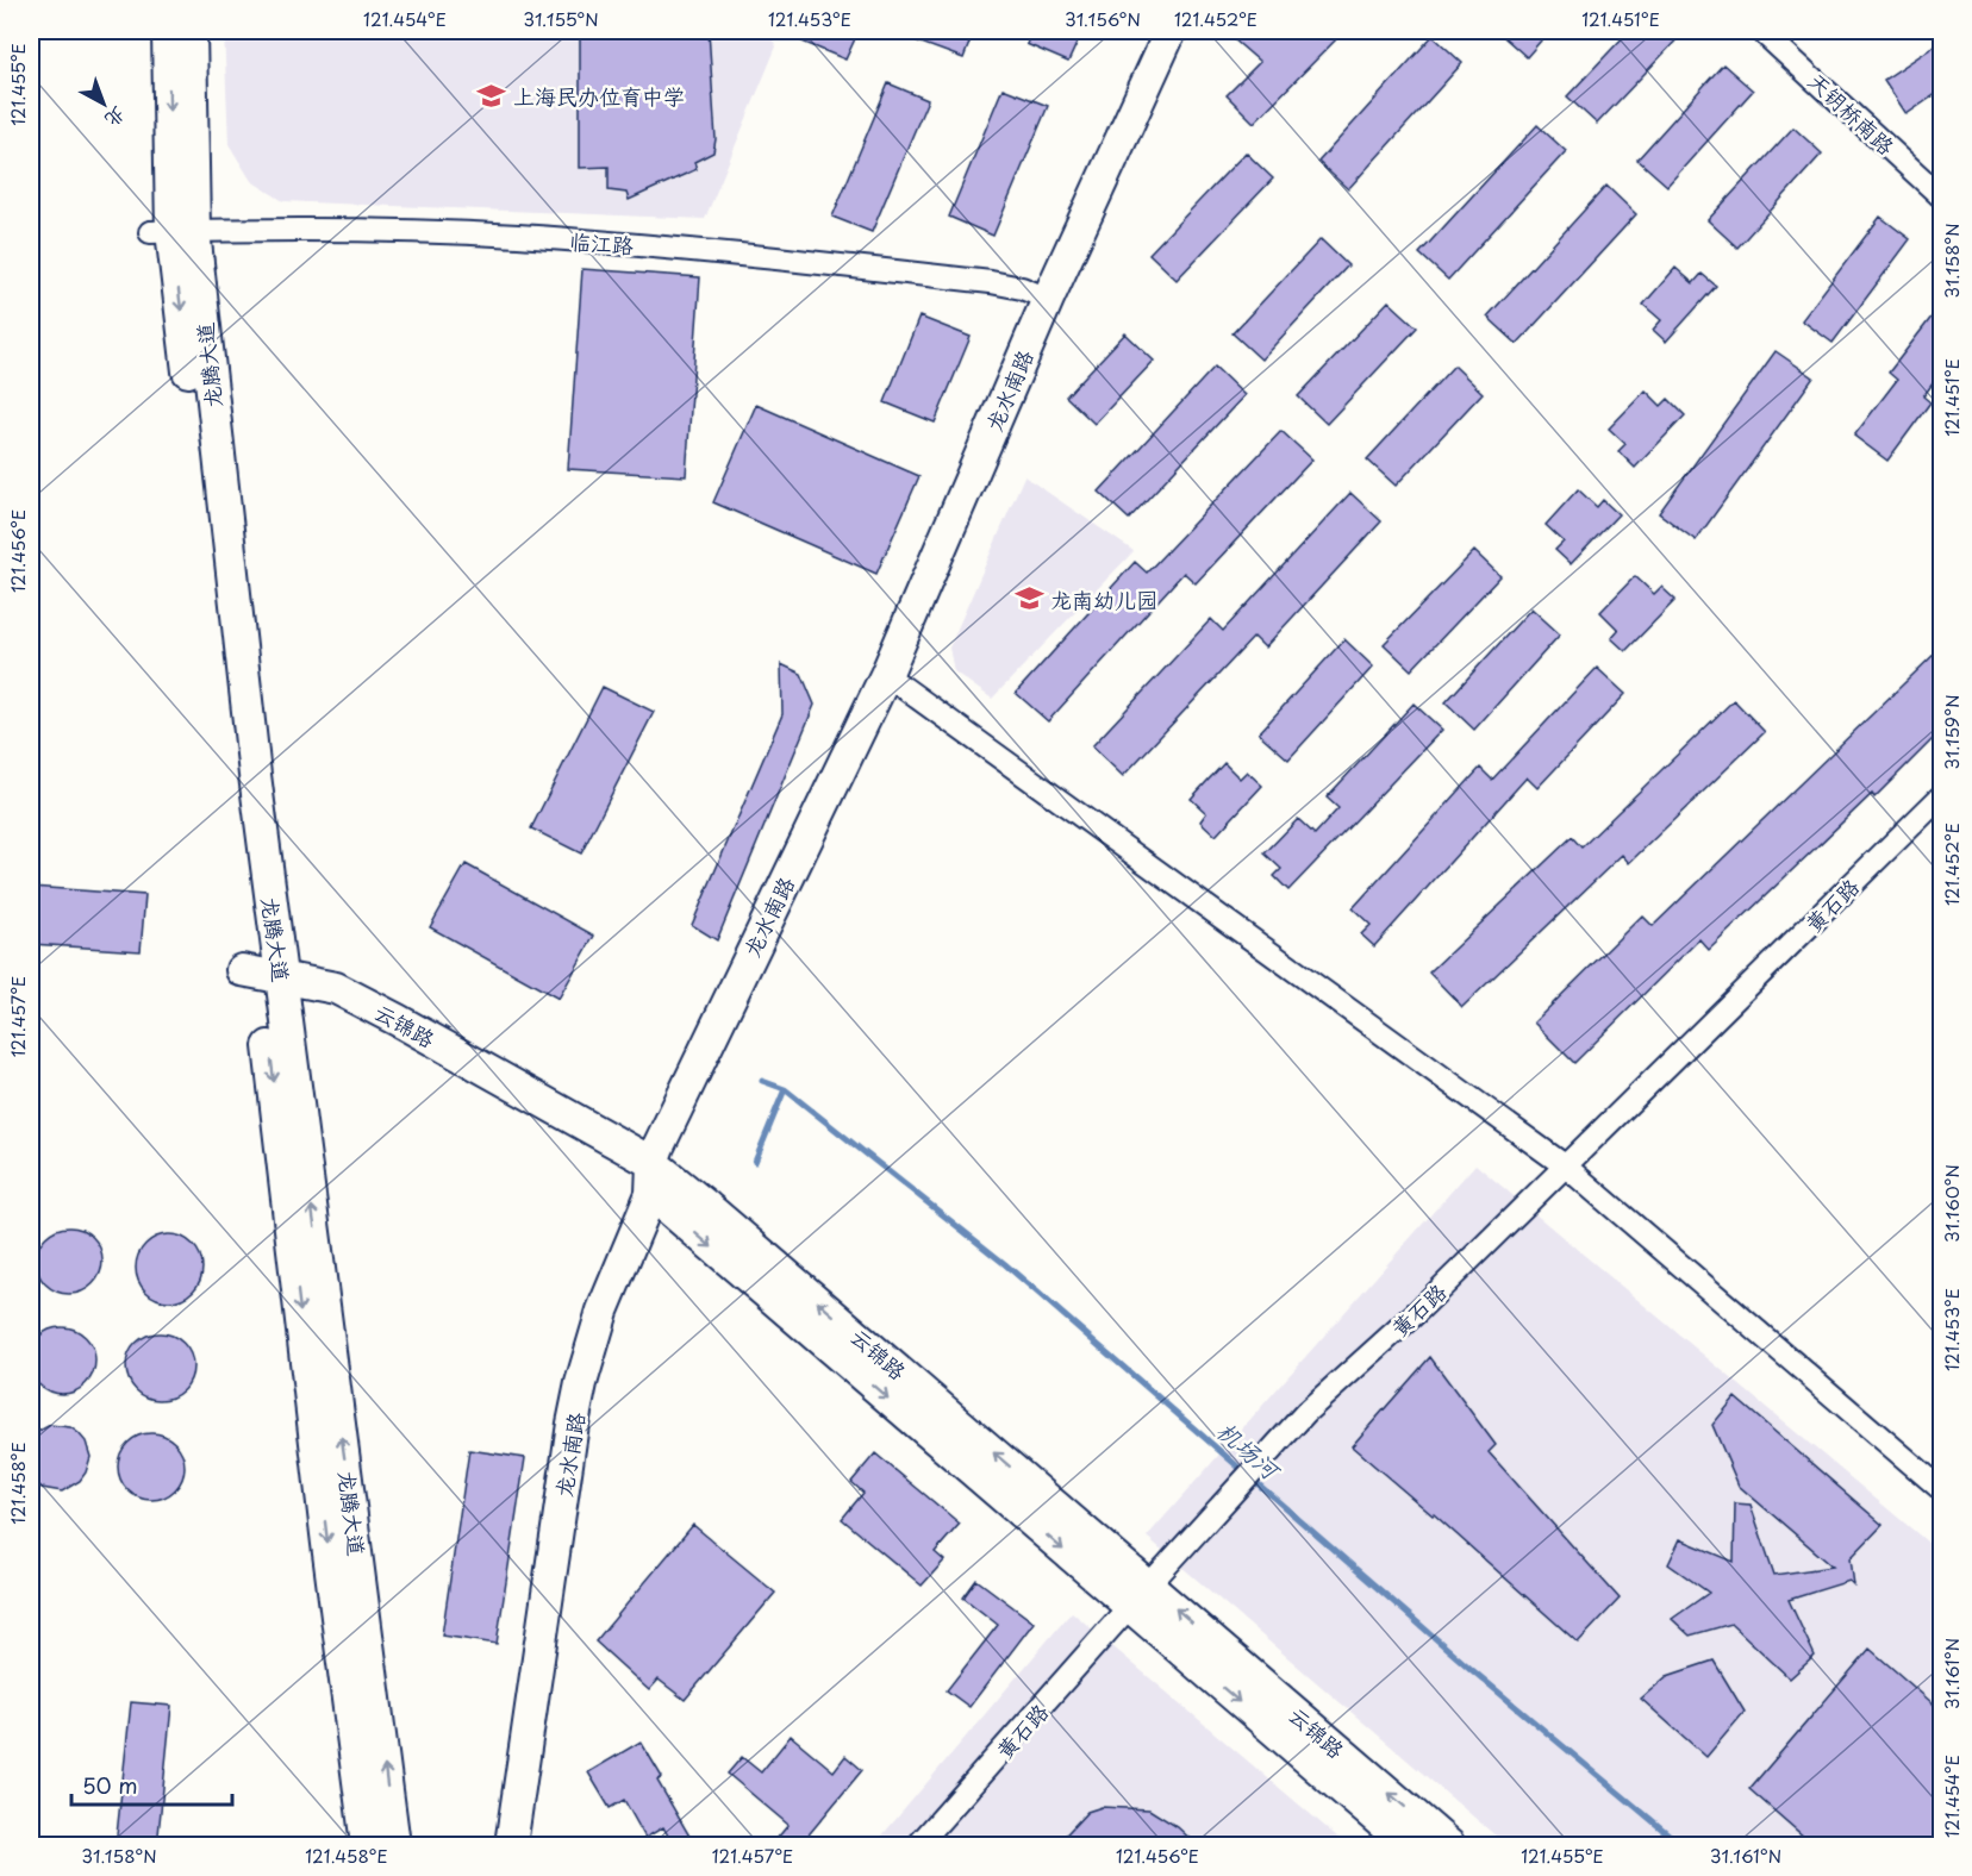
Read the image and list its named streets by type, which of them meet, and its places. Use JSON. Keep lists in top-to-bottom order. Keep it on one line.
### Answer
{"streets":{"main road":["龙腾大道","龙水南路","云锦路"],"street":["天钥桥南路","临江路","黄石路"]},"crossings":[["临江路","龙腾大道"],["临江路","龙水南路"],["龙腾大道","云锦路"],["龙水南路","云锦路"],["黄石路","云锦路"]],"water":["机场河"],"places":{"school or university":["上海民办位育中学","龙南幼儿园"]},"scale_bar":"50 m","north":"bottom right","coordinates":["121.454°E","31.155°N","121.453°E","31.156°N","121.452°E","121.451°E","121.455°E","31.158°N","121.456°E","31.159°N","121.457°E","31.160°N","121.458°E","31.161°N"]}
